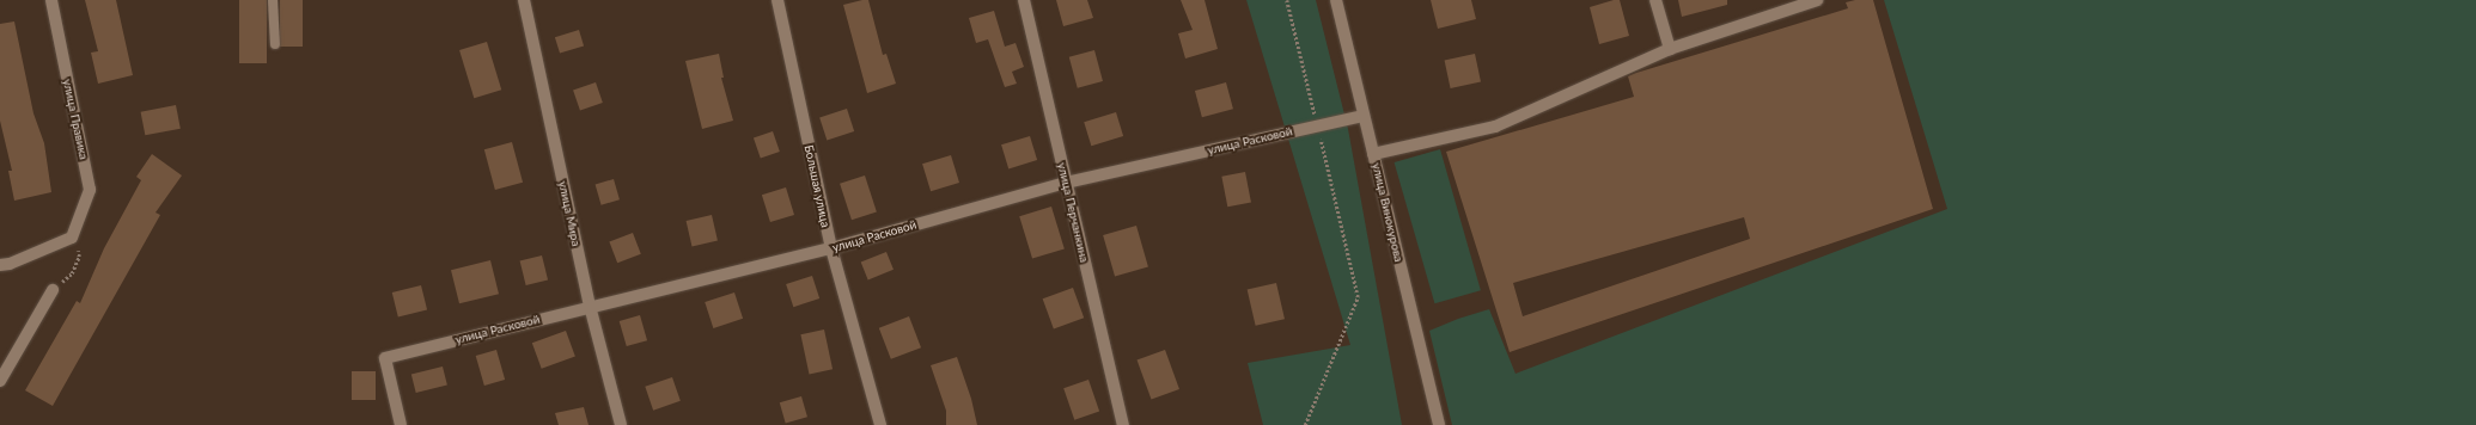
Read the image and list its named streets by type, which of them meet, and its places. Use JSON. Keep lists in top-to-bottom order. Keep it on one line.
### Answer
{"streets":{"street":["улица Правика","улица Расковой","Большая улица","улица Перчанкина","улица Винокурова","улица Мира"]},"crossings":[["улица Расковой","Большая улица"],["улица Расковой","улица Перчанкина"],["улица Расковой","улица Винокурова"],["улица Расковой","улица Мира"]]}
